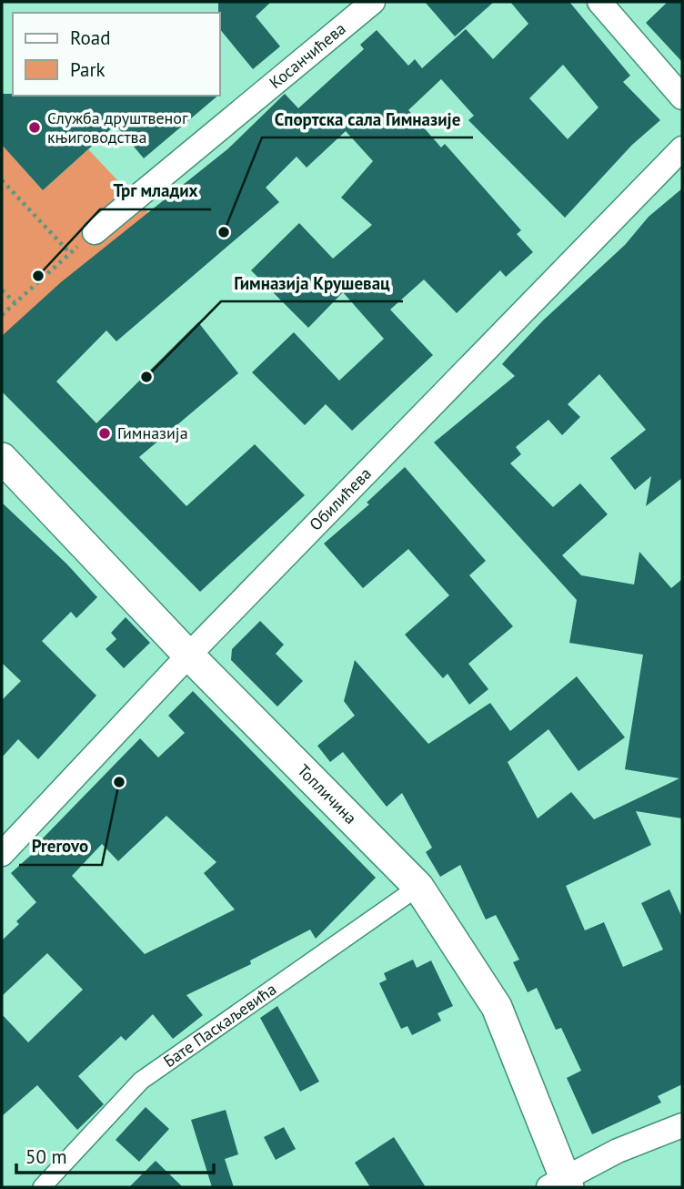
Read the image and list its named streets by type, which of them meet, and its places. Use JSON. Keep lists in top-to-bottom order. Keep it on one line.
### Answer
{"streets":{"street":["Косанчићева","Обилићева","Топличина","Бате Паскаљевића"]},"crossings":[["Обилићева","Топличина"],["Топличина","Бате Паскаљевића"]],"places":["Служба друштвеног књиговодства","Спортска сала Гимназије","Трг младих","Гимназија Крушевац","Гимназија","Prerovo"],"legend":["Road","Park"],"scale_bar":"50 m"}
